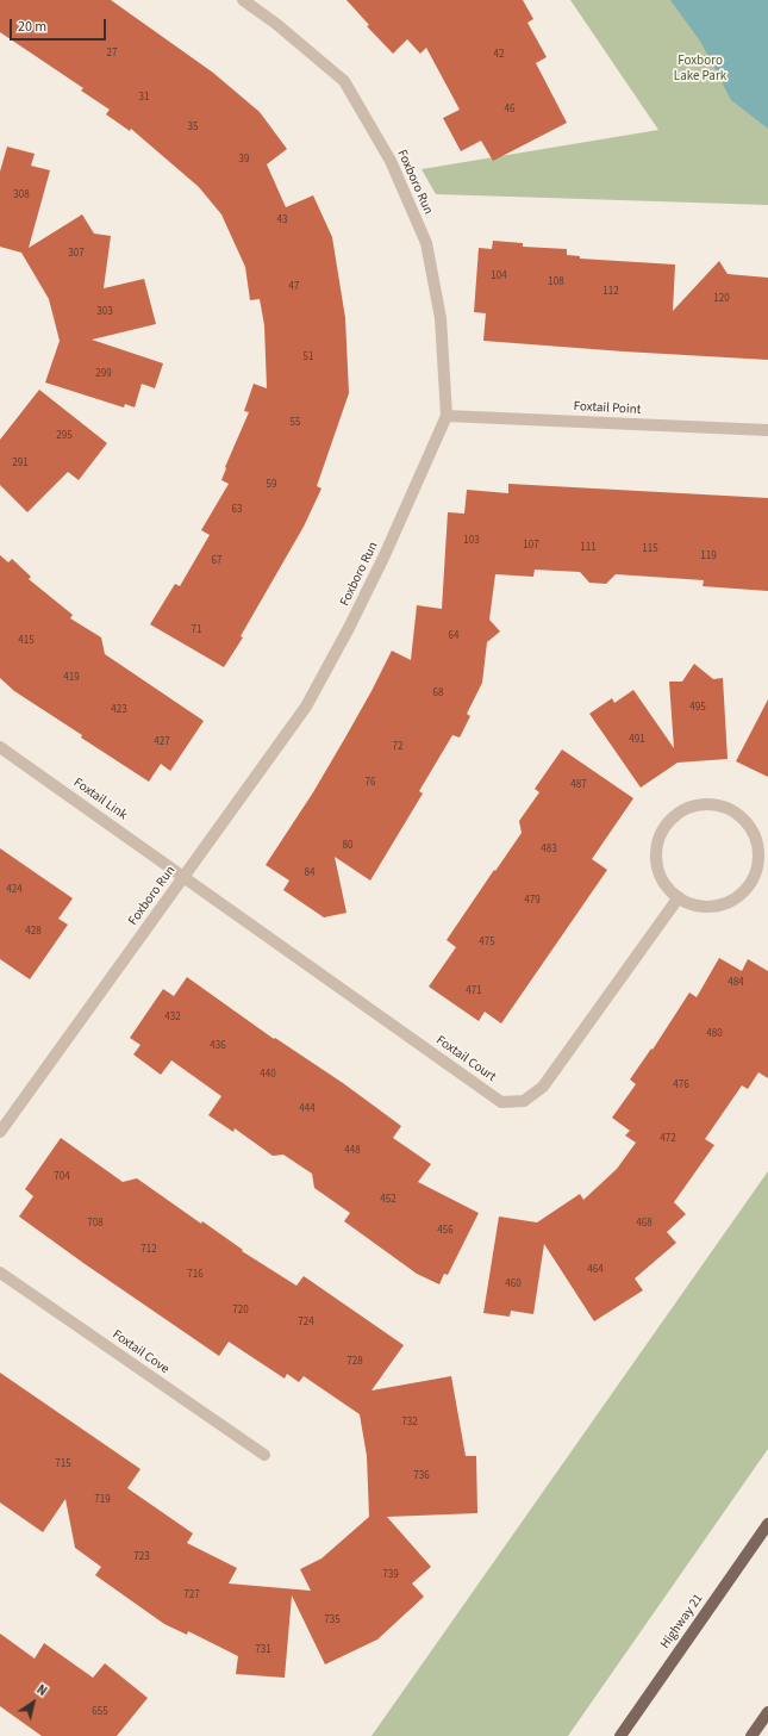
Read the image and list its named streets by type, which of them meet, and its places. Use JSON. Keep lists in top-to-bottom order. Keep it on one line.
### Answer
{"streets":{"main road":["Highway 21"],"street":["Foxboro Run","Foxtail Point","Foxtail Link","Foxtail Court","Foxtail Cove"]},"crossings":[["Foxboro Run","Foxtail Point"],["Foxboro Run","Foxtail Link"],["Foxboro Run","Foxtail Court"],["Foxtail Link","Foxtail Court"]],"parks":["Foxboro Lake Park"],"house_numbers":["27","42","31","46","35","39","308","43","307","104","108","47","112","120","303","51","299","55","295","291","59","63","103","107","111","115","119","67","71","64","415","419","68","495","423","491","427","72","76","487","80","483","84","424","479","428","475","484","471","432","480","436","440","476","444","472","448","704","452","708","468","456","712","464","716","460","720","724","728","732","715","736","719","723","739","727","735","731","655"],"scale_bar":"20 m","north":"top right"}
